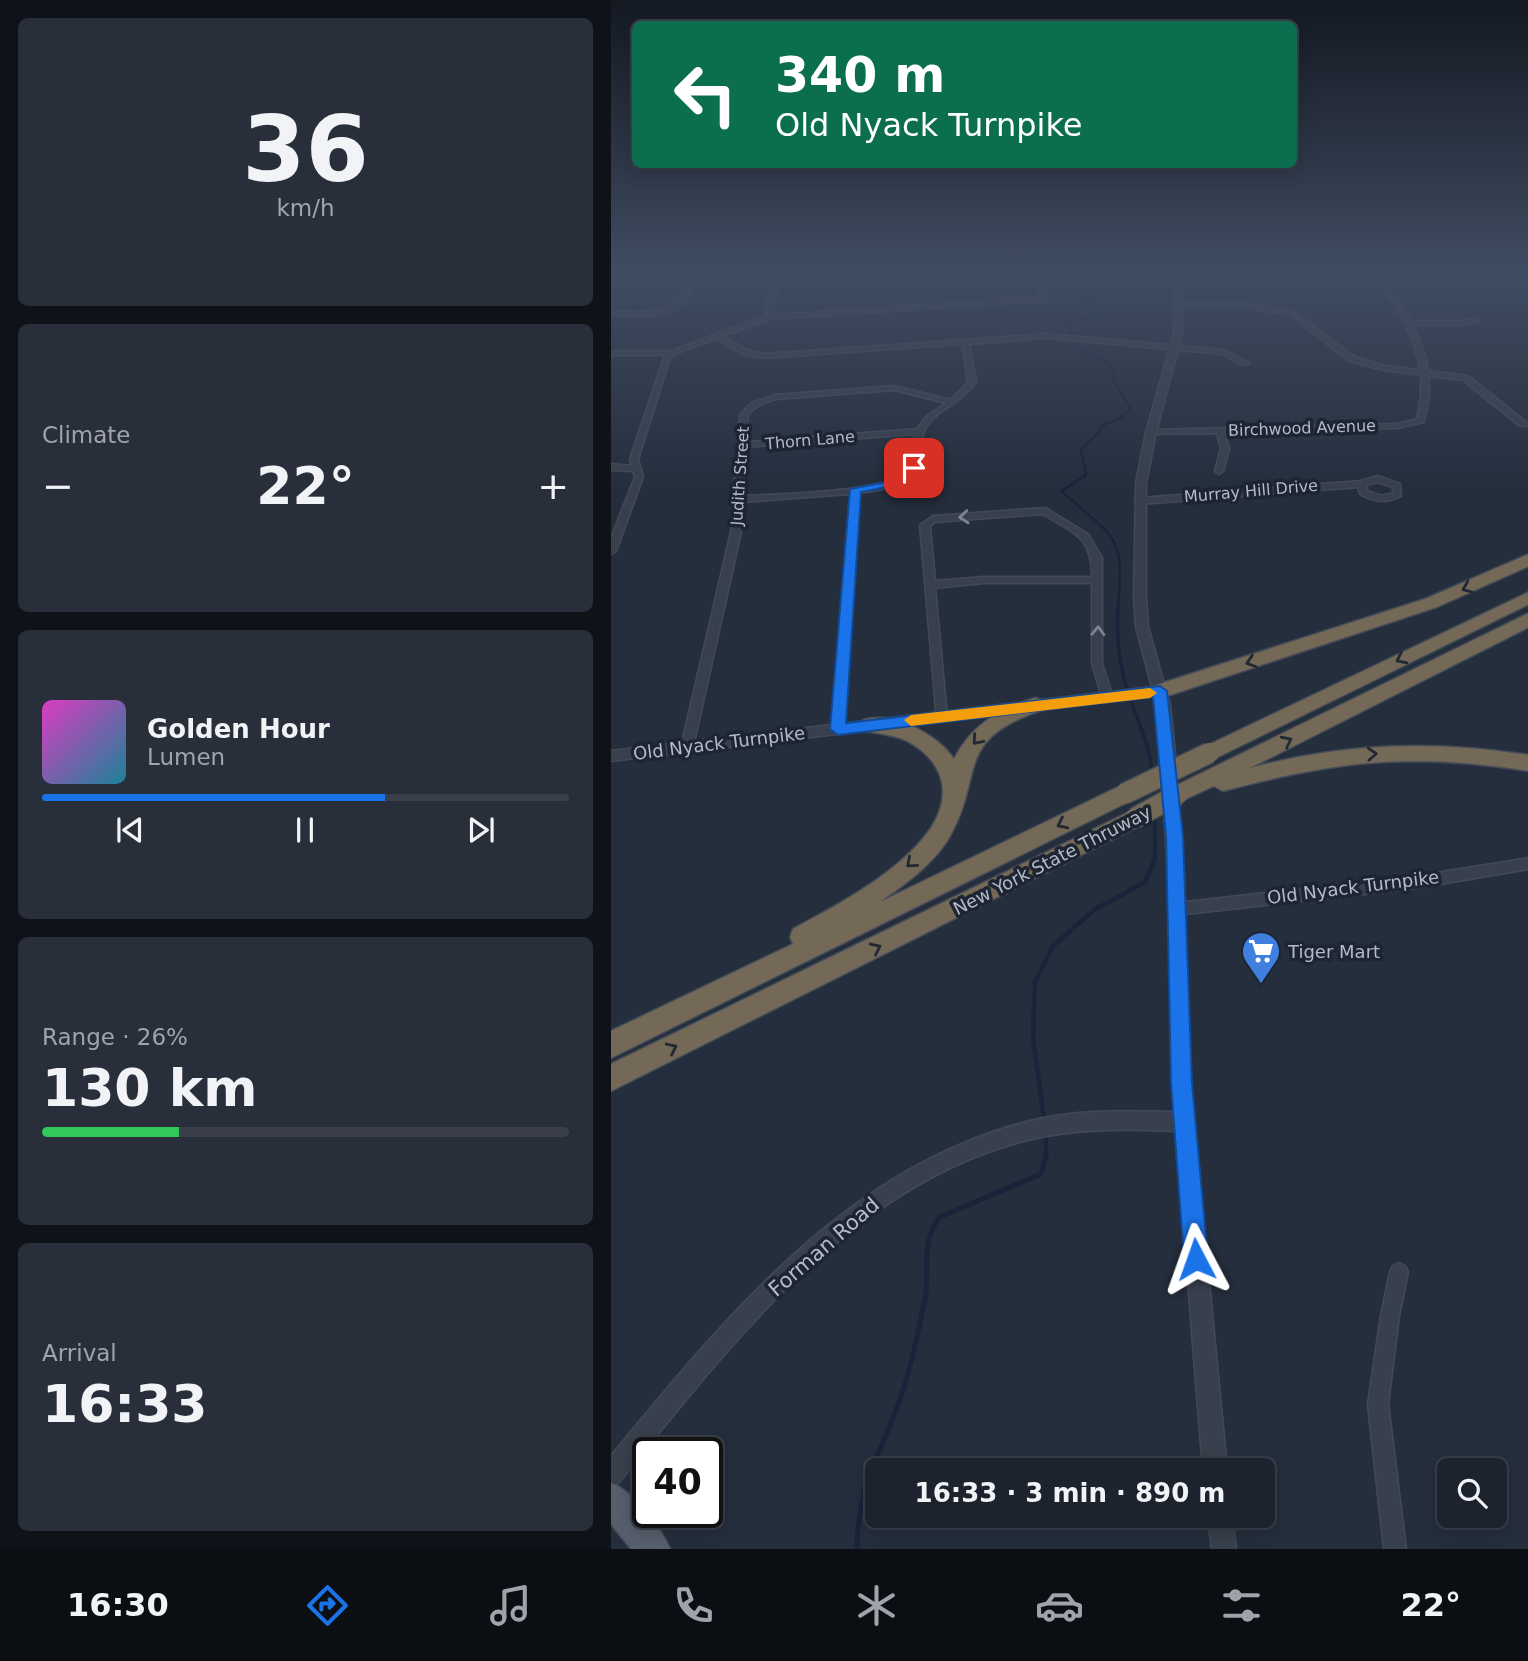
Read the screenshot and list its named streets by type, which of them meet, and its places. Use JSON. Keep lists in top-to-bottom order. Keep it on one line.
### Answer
{"streets":{"highway":["New York State Thruway"],"street":["Birchwood Avenue","Thorn Lane","Judith Street","Murray Hill Drive","Old Nyack Turnpike","Forman Road"]},"crossings":[["Thorn Lane","Judith Street"],["Judith Street","Old Nyack Turnpike"]],"places":{"supermarket":["Tiger Mart"]},"page":{"tile":[["36","km/h"],"Climate",["Range · 26%","130 km"],["Arrival","16:33"]],"turn":["340 m","Old Nyack Turnpike"],"heat":["−","22°","+"],"song":["Golden Hour","Lumen"],"limit":"40","trip":"16:33 · 3 min · 890 m","tabs":["16:30","22°"]}}
